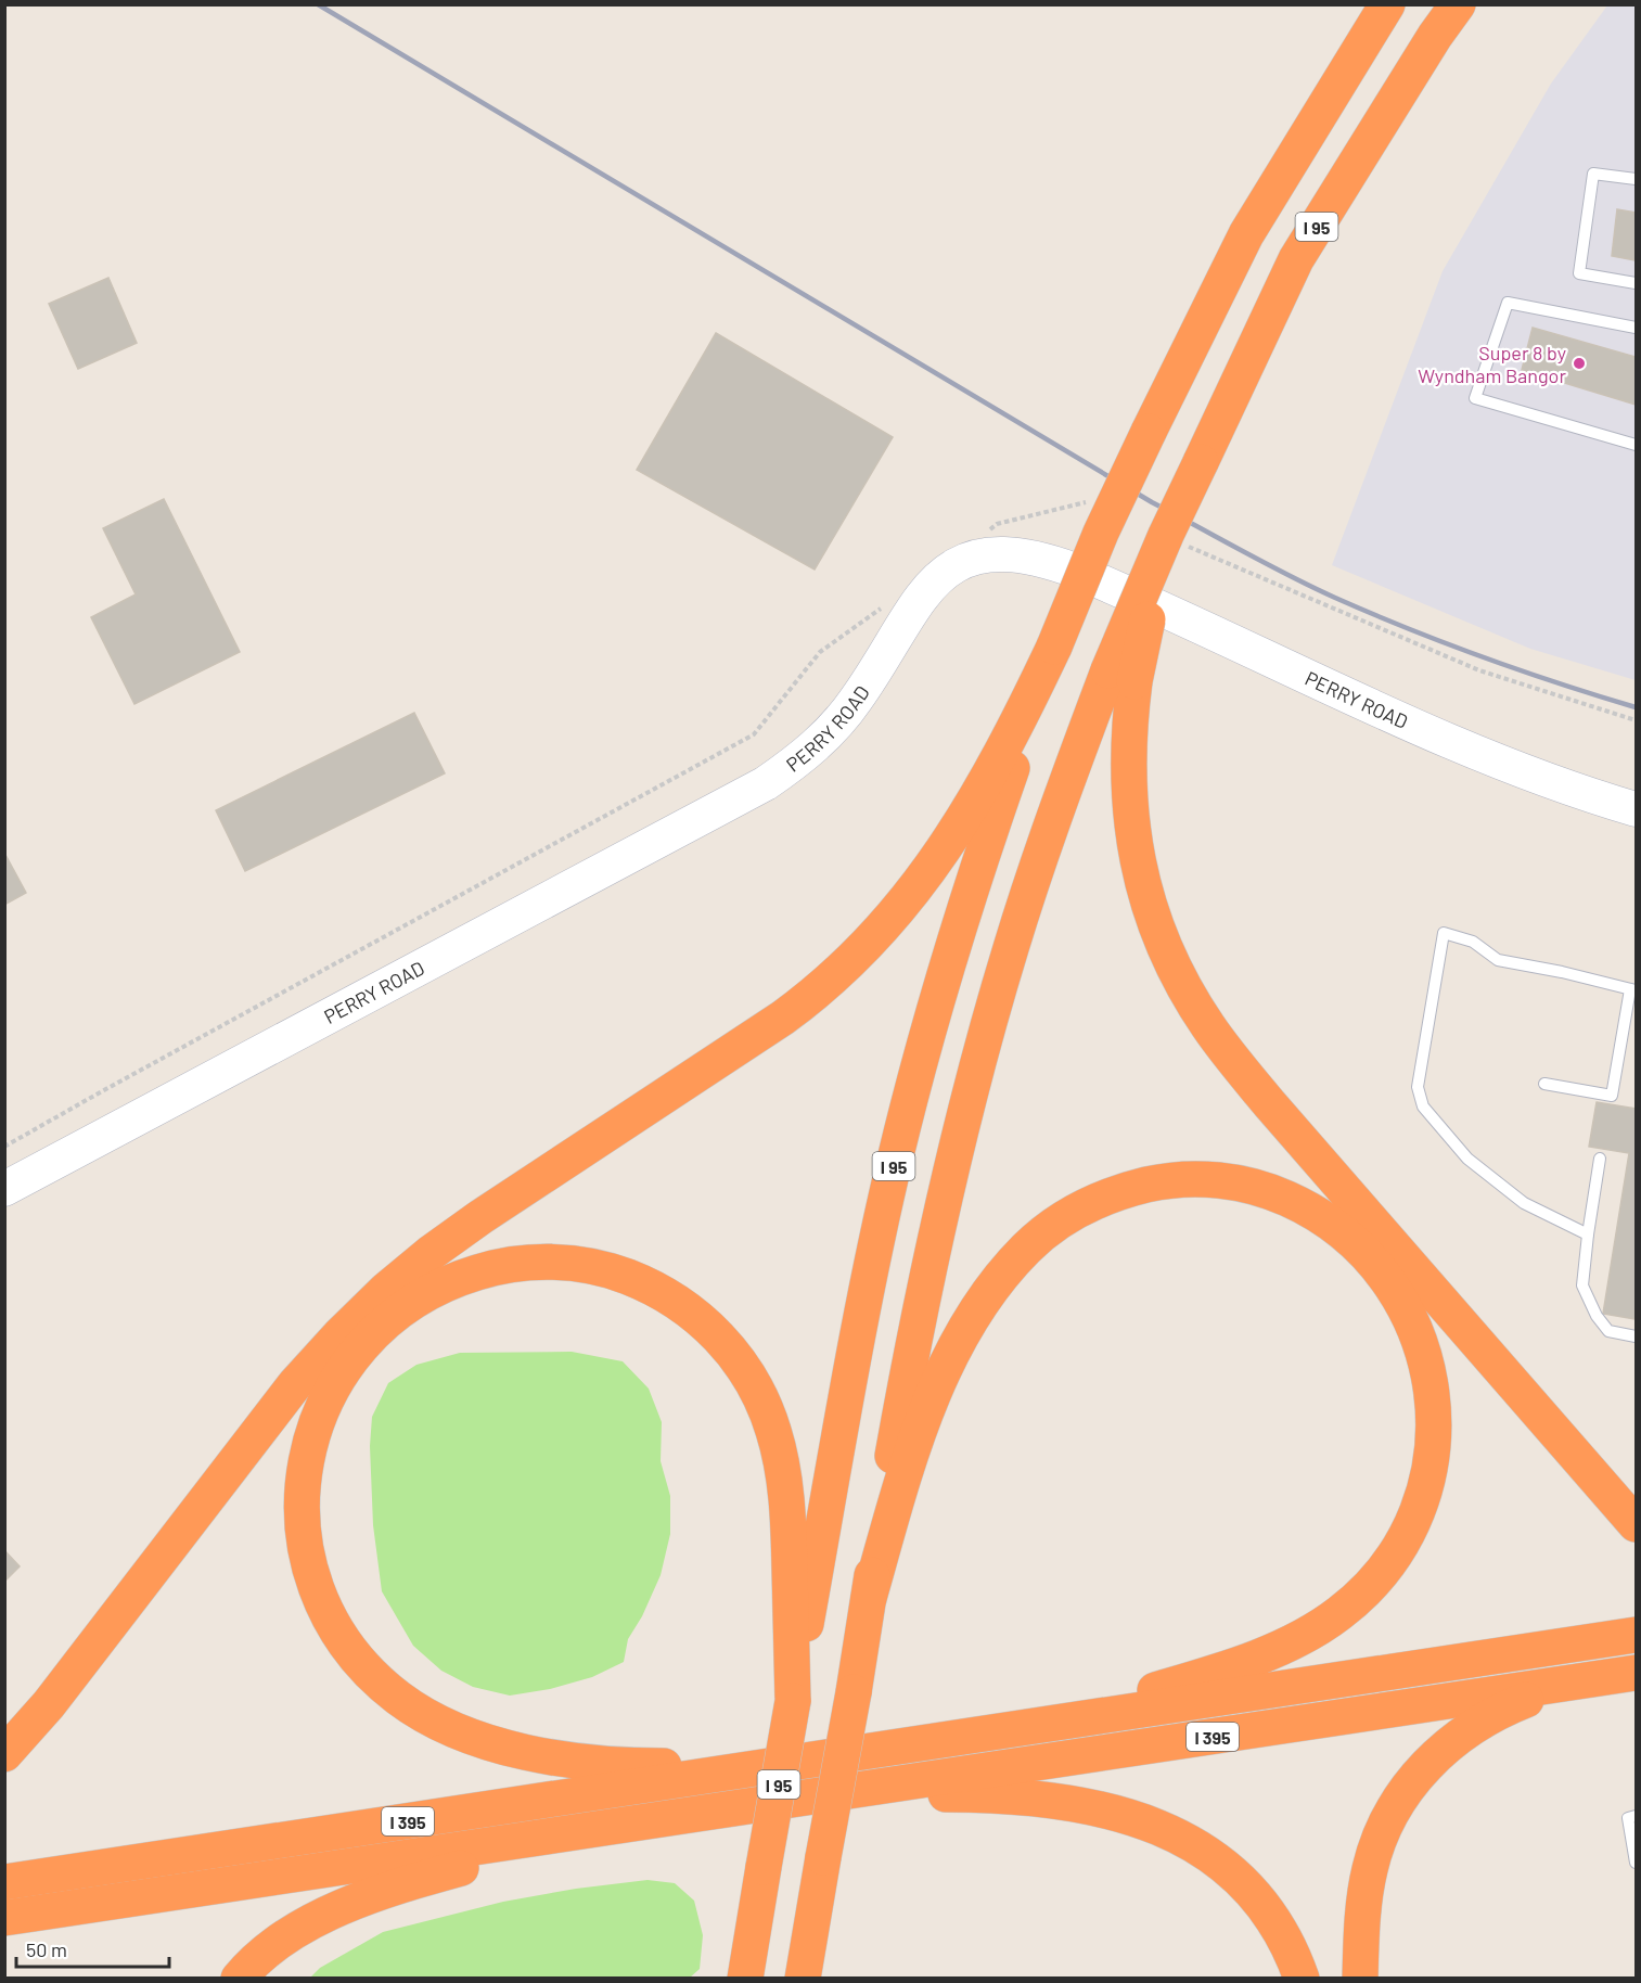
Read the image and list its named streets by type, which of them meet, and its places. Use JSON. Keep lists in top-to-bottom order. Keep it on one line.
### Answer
{"streets":{"highway":["I 95","I 395"],"street":["PERRY ROAD"]},"places":["Super 8 by Wyndham Bangor"],"scale_bar":"50 m"}
